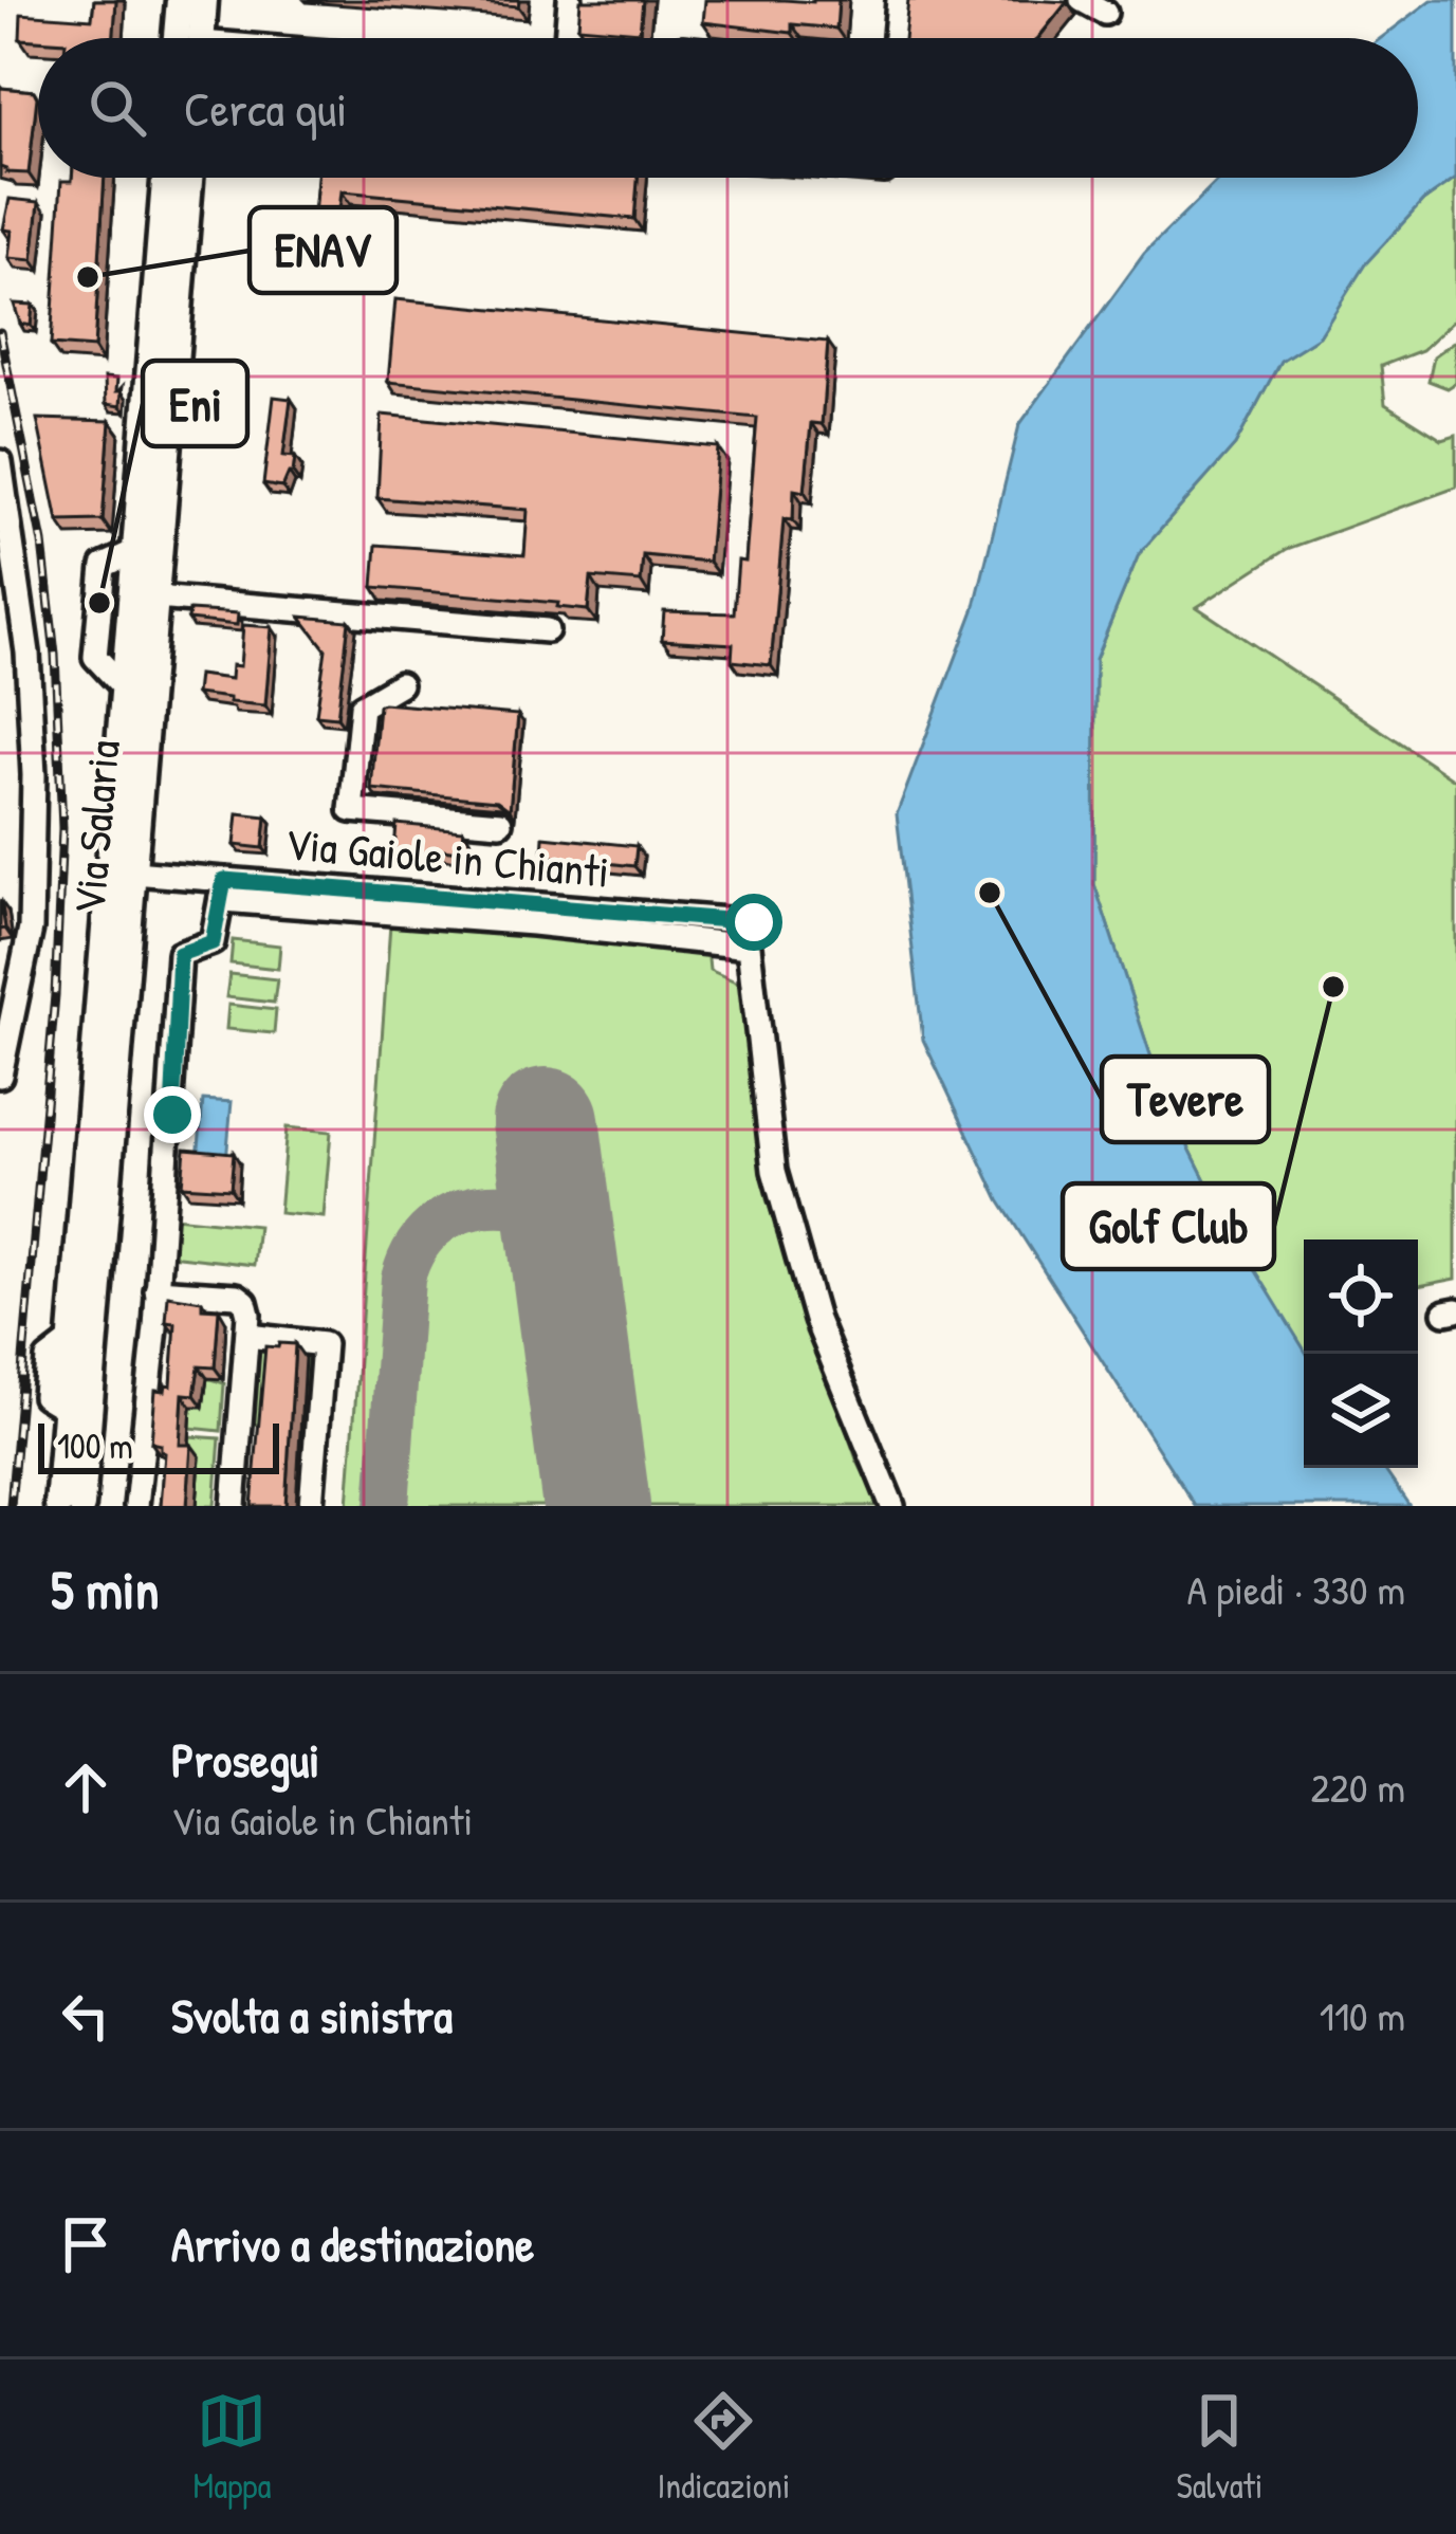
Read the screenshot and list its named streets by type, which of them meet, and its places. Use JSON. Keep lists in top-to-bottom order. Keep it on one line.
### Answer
{"streets":{"main road":["Via Salaria"],"street":["Via Gaiole in Chianti"]},"crossings":[["Via Salaria","Via Gaiole in Chianti"]],"places":["ENAV","Eni","Tevere","Golf Club"],"scale_bar":"100 m","page":{"search":"Cerca qui","scale":"100 m","heading":["5 min","A piedi · 330 m"],"list":[["Prosegui","Via Gaiole in Chianti","220 m"],["Svolta a sinistra","110 m"],"Arrivo a destinazione"],"nav":["Mappa","Indicazioni","Salvati"]}}
